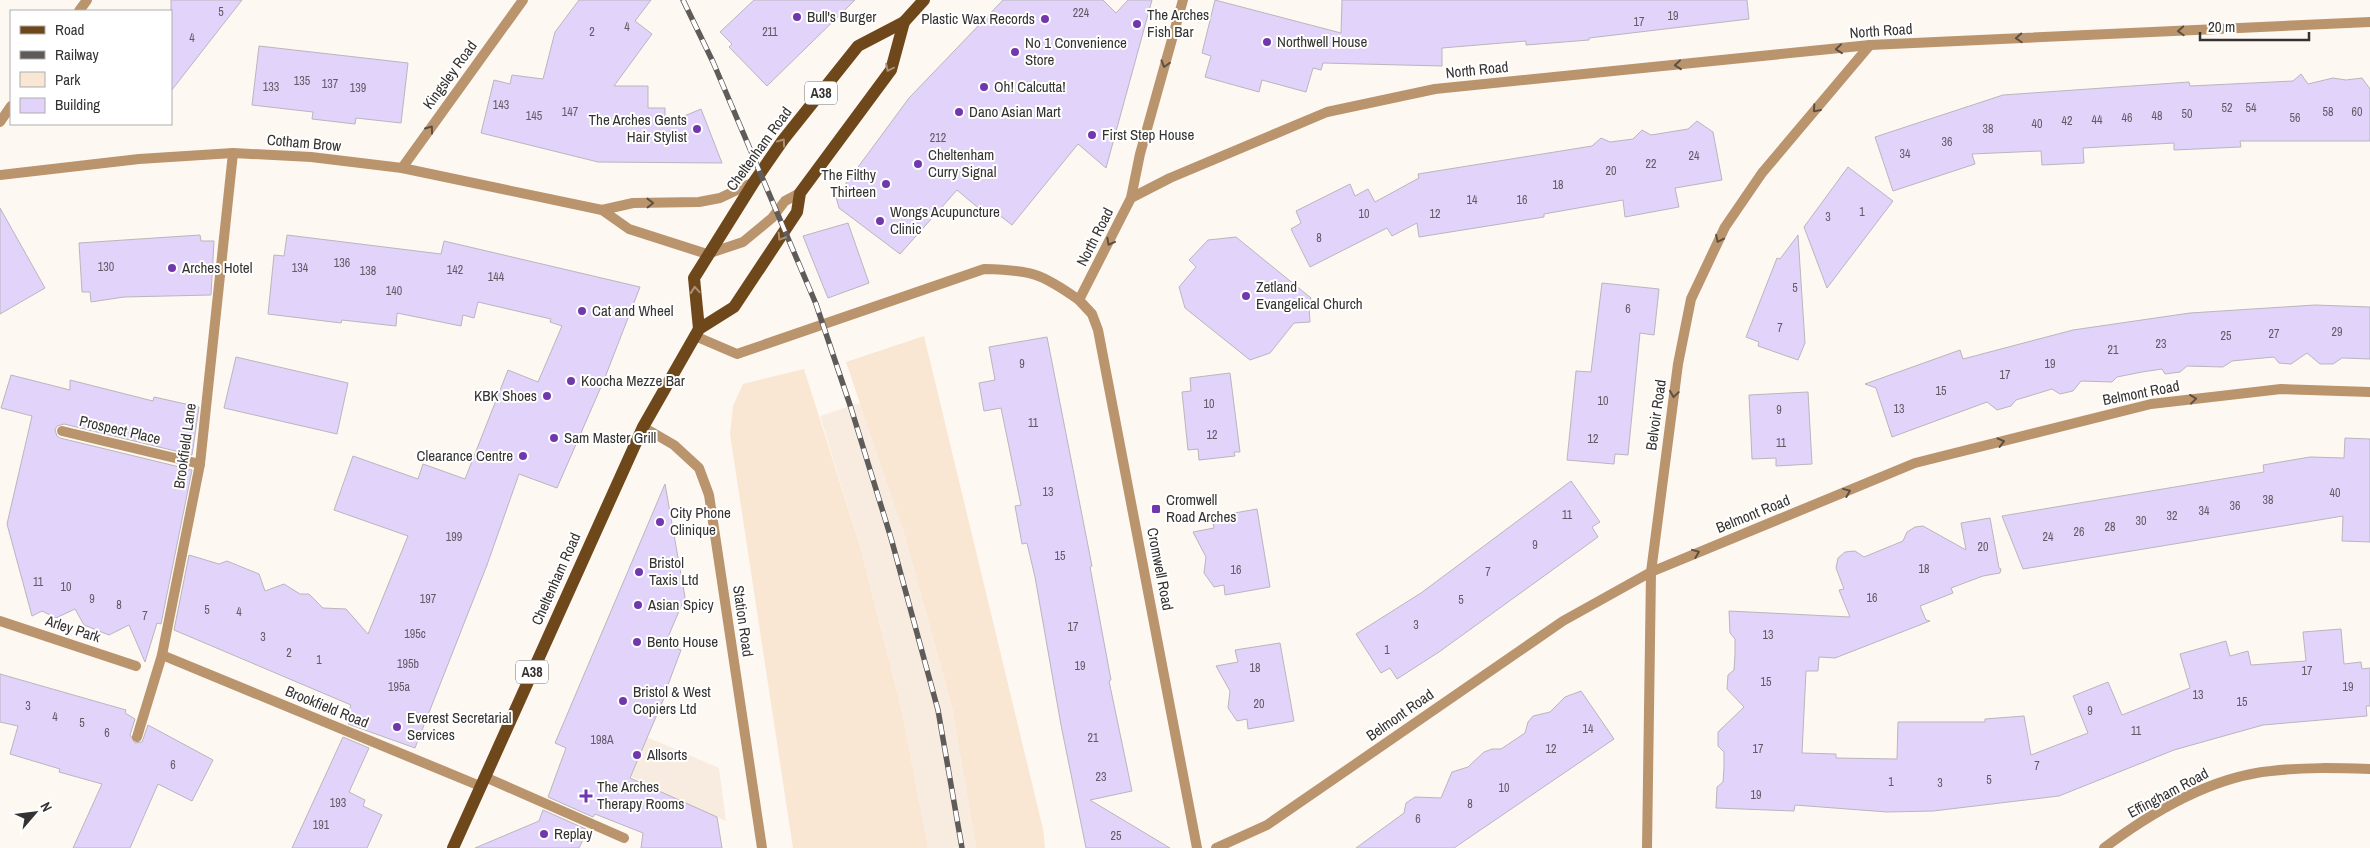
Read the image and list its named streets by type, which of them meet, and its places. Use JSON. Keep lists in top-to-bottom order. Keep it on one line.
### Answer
{"streets":{"main road":["A38","Cheltenham Road"],"street":["North Road","Kingsley Road","Cotham Brow","Belmont Road","Belvoir Road","Prospect Place","Brookfield Lane","Cromwell Road","Station Road","Arley Park","Brookfield Road","Effingham Road"]},"crossings":[["North Road","Belvoir Road"],["North Road","Cromwell Road"],["Kingsley Road","Cotham Brow"],["Cotham Brow","Cheltenham Road"],["Cotham Brow","Brookfield Lane"],["Cheltenham Road","Station Road"],["Cheltenham Road","Brookfield Road"],["Belmont Road","Belvoir Road"],["Prospect Place","Brookfield Lane"],["Brookfield Lane","Brookfield Road"]],"one_way":["North Road","Kingsley Road","Belmont Road","Belvoir Road"],"places":{"other":["Bull's Burger","Plastic Wax Records","The Arches Fish Bar","Northwell House","No 1 Convenience Store","Oh! Calcutta!","Dano Asian Mart","The Arches Gents Hair Stylist","First Step House","Cheltenham Curry Signal","The Filthy Thirteen","Wongs Acupuncture Clinic","Arches Hotel","Zetland Evangelical Church","Cat and Wheel","Koocha Mezze Bar","KBK Shoes","Sam Master Grill","Clearance Centre","City Phone Clinique","Bristol Taxis Ltd","Asian Spicy","Bento House","Bristol & West Copiers Ltd","Everest Secretarial Services","Allsorts","Replay"],"transit":["Cromwell Road Arches"],"health":["The Arches Therapy Rooms"]},"house_numbers":["5","224","19","17","4","2","211","4","135","137","133","139","143","52","54","147","58","60","50","145","48","46","56","44","42","40","38","212","36","34","24","22","20","18","14","16","1","10","12","3","8","136","130","134","142","138","144","5","140","6","7","29","27","25","23","21","9","19","17","15","10","10","13","9","11","12","12","11","13","40","38","36","34","11","32","30","28","26","199","24","9","20","15","18","16","7","11","10","16","9","197","5","8","5","4","7","3","17","195c","13","3","1","2","1","195b","19","18","17","15","195a","19","13","15","20","3","9","4","5","14","11","6","21","198A","12","17","6","7","23","5","1","3","10","19","193","8","6","191","25"],"legend":["Road","Railway","Park","Building"],"scale_bar":"20 m","north":"top right"}
